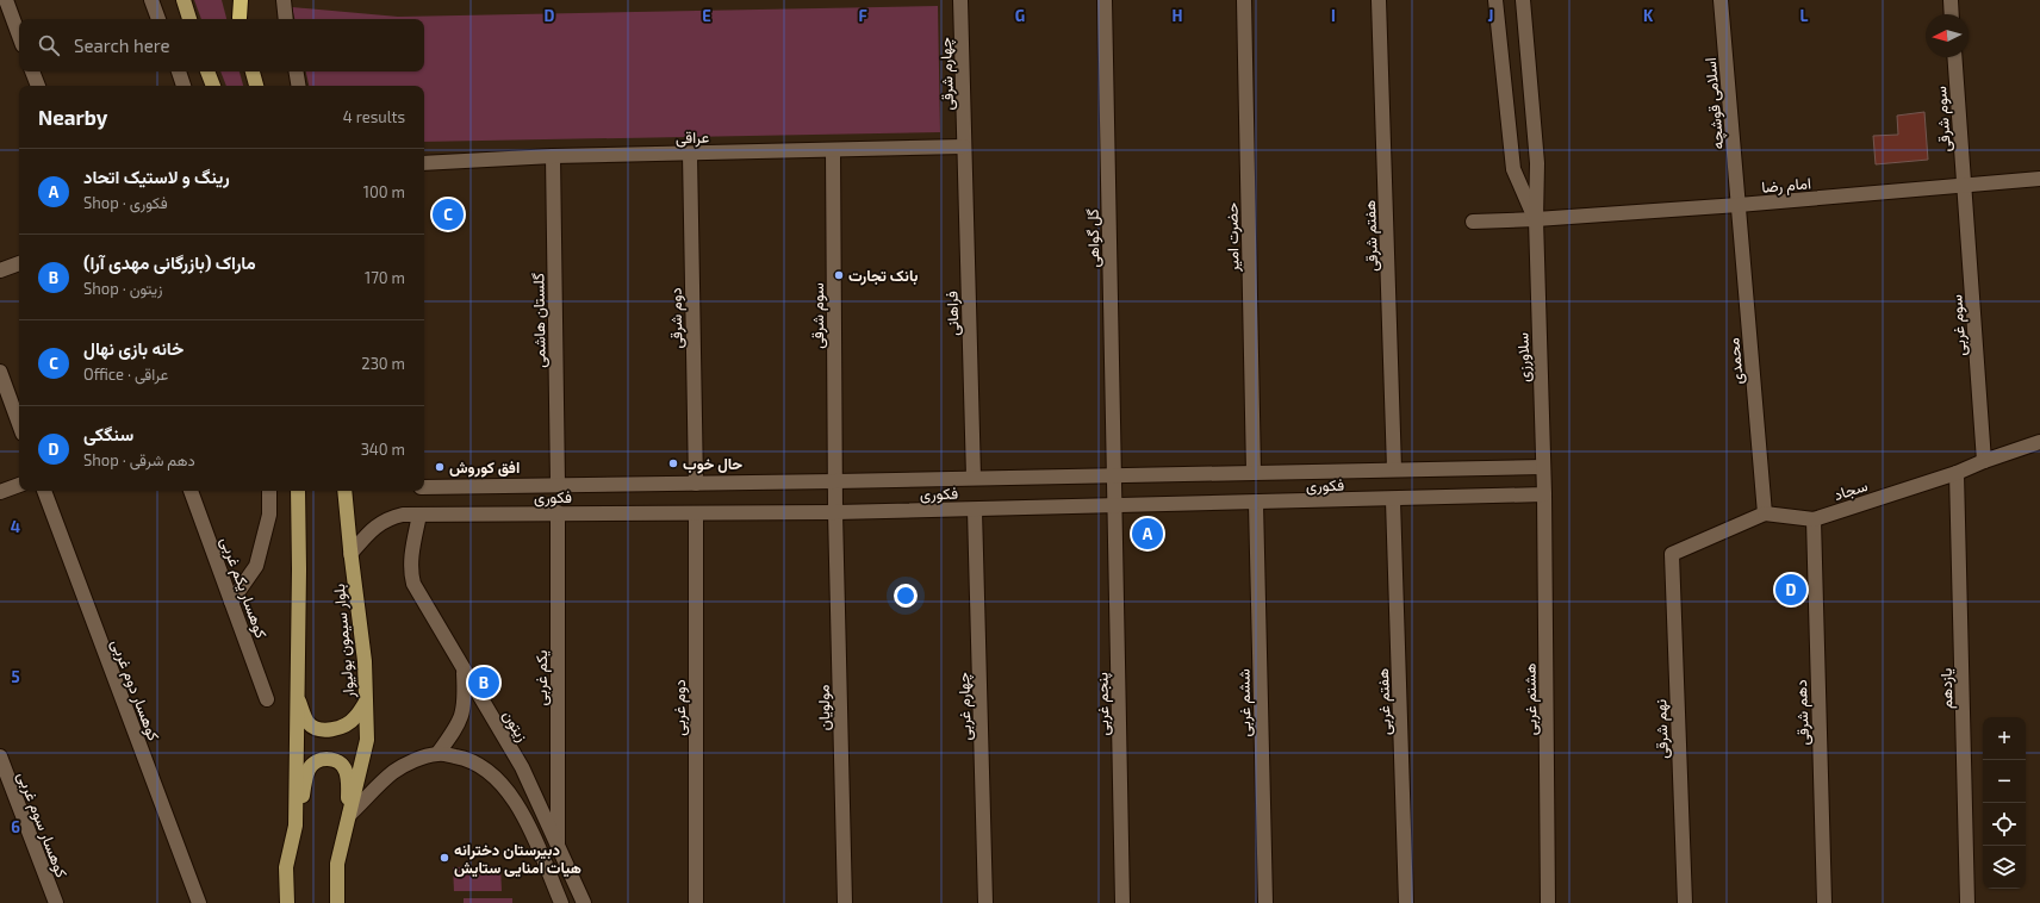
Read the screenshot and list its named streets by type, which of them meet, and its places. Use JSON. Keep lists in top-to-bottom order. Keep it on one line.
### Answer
{"streets":{"main road":["بلوار سیمون بولیوار"],"street":["چهارم شرقی","اسلامی قوشچه","سوم شرقی","عراقی","امام رضا","هفتم شرقی","حضرت امیر","گل گواهی","فراهانی","دوم شرقی","گلستان هاشمی","سوم غربی","سلاورزی","محمدی","فکوری","سجاد","کوهسار یکم غربی","یکم غربی","یازدهم","کوهسار دوم غربی","هشتم غربی","هفتم غربی","ششم غربی","پنجم غربی","چهارم غربی","دوم غربی","مولویان","دهم شرقی","زیتون","نهم شرقی","کوهسار سوم غربی"]},"crossings":[["چهارم شرقی","عراقی"],["چهارم شرقی","فراهانی"],["اسلامی قوشچه","امام رضا"],["اسلامی قوشچه","محمدی"],["سوم شرقی","عراقی"],["سوم شرقی","امام رضا"],["سوم شرقی","سوم غربی"],["سوم شرقی","فکوری"],["سوم شرقی","مولویان"],["عراقی","فراهانی"],["عراقی","دوم شرقی"],["عراقی","گلستان هاشمی"],["امام رضا","سوم غربی"],["امام رضا","سلاورزی"],["امام رضا","محمدی"],["هفتم شرقی","فکوری"],["حضرت امیر","فکوری"],["گل گواهی","فکوری"],["گل گواهی","پنجم غربی"],["فراهانی","فکوری"],["دوم شرقی","فکوری"],["گلستان هاشمی","فکوری"],["سوم غربی","سجاد"],["سلاورزی","فکوری"],["سلاورزی","هشتم غربی"],["محمدی","سجاد"],["محمدی","نهم شرقی"],["فکوری","بلوار سیمون بولیوار"],["فکوری","یکم غربی"],["فکوری","هشتم غربی"],["فکوری","هفتم غربی"],["فکوری","ششم غربی"],["فکوری","پنجم غربی"],["فکوری","چهارم غربی"],["فکوری","دوم غربی"],["فکوری","مولویان"],["فکوری","زیتون"],["سجاد","یازدهم"],["سجاد","دهم شرقی"],["سجاد","نهم شرقی"],["یکم غربی","زیتون"]],"places":["بانک تجارت","حال خوب","افق کوروش","دبیرستان دخترانه هیات امنایی ستایش"],"north":"left","page":{"search":"Search here","heading":["Nearby","4 results"],"list":[{"mark":"A","name":"رینگ و لاستیک اتحاد","note":"Shop · فکوری","value":"100 m"},{"mark":"B","name":"ماراک (بازرگانی مهدی آرا)","note":"Shop · زیتون","value":"170 m"},{"mark":"C","name":"خانه بازی نهال","note":"Office · عراقی","value":"230 m"},{"mark":"D","name":"سنگکی","note":"Shop · دهم شرقی","value":"340 m"}],"pins":["C","A","D","B"],"map_buttons":["+","−"]},"grid":{"columns":["D","E","F","G","H","I","J","K","L"],"rows":["4","5","6"]}}
